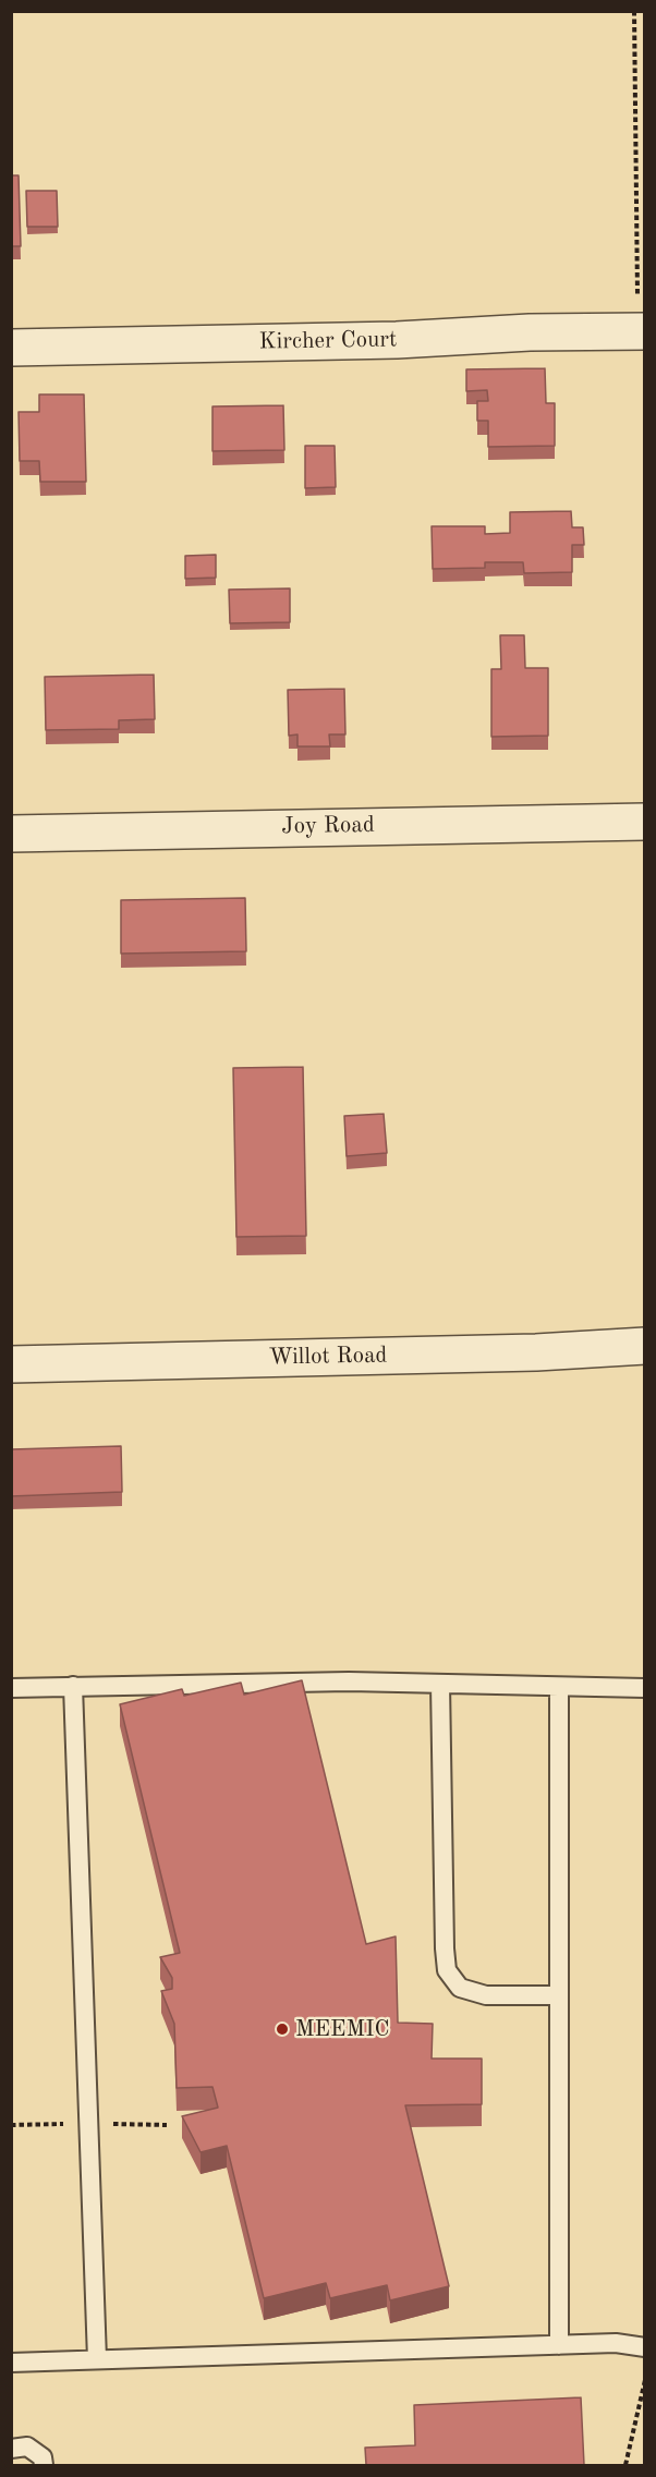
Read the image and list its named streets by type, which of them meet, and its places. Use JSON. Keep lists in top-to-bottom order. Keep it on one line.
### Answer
{"streets":{"street":["Kircher Court","Joy Road","Willot Road"]},"places":["MEEMIC"]}
